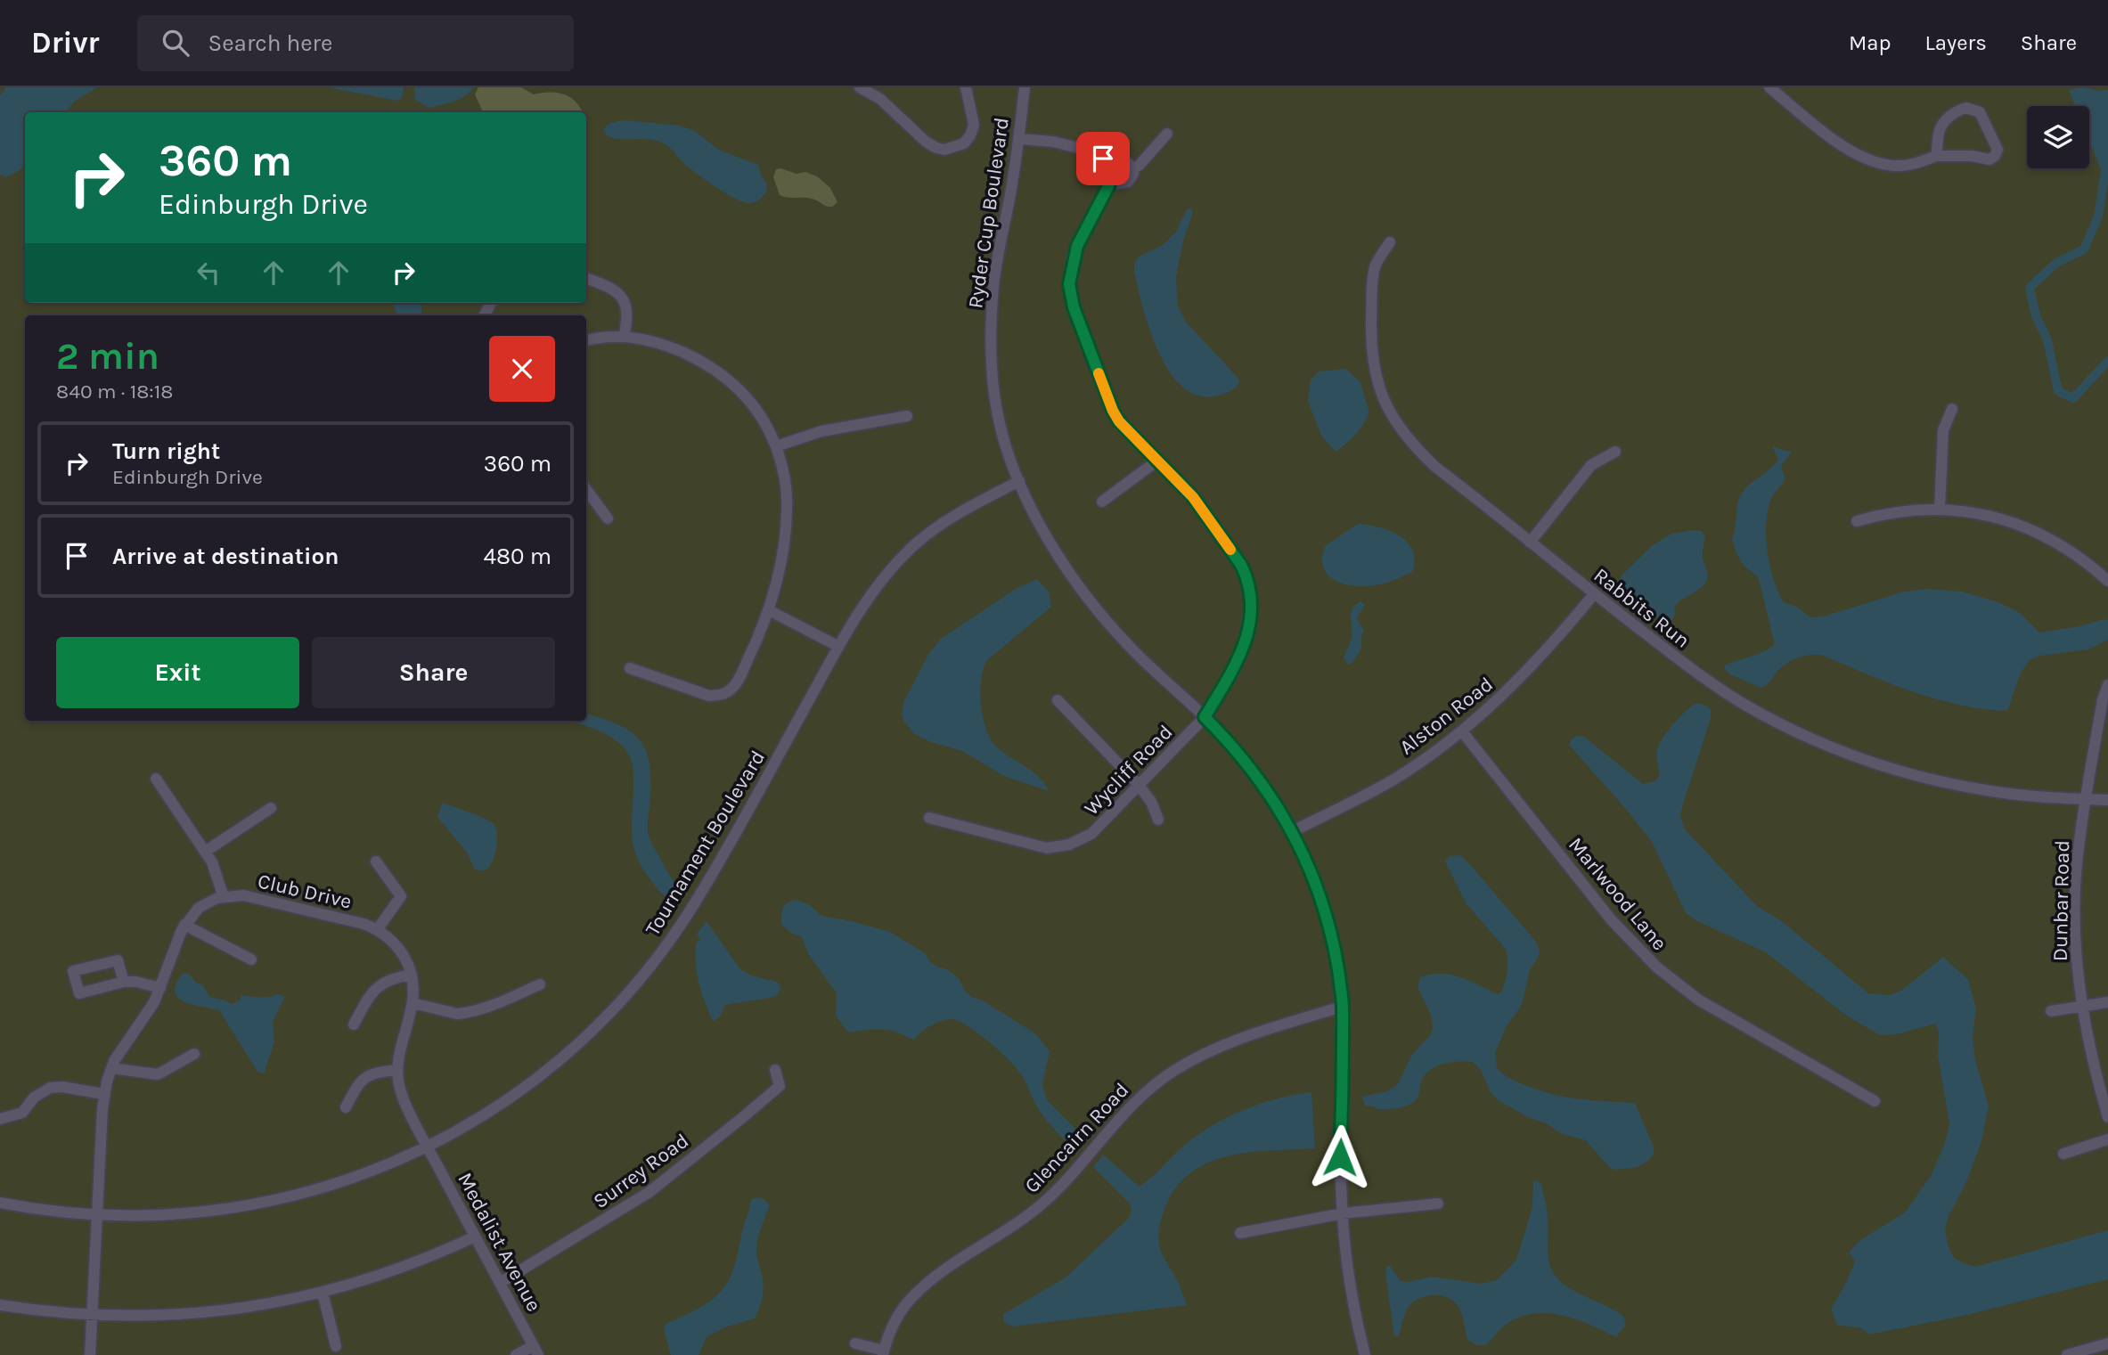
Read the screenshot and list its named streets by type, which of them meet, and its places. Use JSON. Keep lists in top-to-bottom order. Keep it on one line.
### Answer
{"streets":{"street":["Ryder Cup Boulevard","Rabbits Run","Alston Road","Wycliff Road","Tournament Boulevard","Club Drive","Marlwood Lane","Dunbar Road","Glencairn Road","Surrey Road","Medalist Avenue"]},"crossings":[["Ryder Cup Boulevard","Alston Road"],["Ryder Cup Boulevard","Wycliff Road"],["Ryder Cup Boulevard","Tournament Boulevard"],["Ryder Cup Boulevard","Glencairn Road"],["Rabbits Run","Alston Road"],["Rabbits Run","Dunbar Road"],["Alston Road","Marlwood Lane"],["Tournament Boulevard","Club Drive"],["Tournament Boulevard","Medalist Avenue"],["Club Drive","Medalist Avenue"],["Surrey Road","Medalist Avenue"]],"page":{"header":"Drivr","search":"Search here","nav":["Map","Layers","Share"],"turn":["360 m","Edinburgh Drive"],"heading":["2 min","840 m · 18:18"],"list":[{"name":"Turn right","note":"Edinburgh Drive","value":"360 m"},{"name":"Arrive at destination","value":"480 m"}],"buttons":["Exit","Share"]}}
